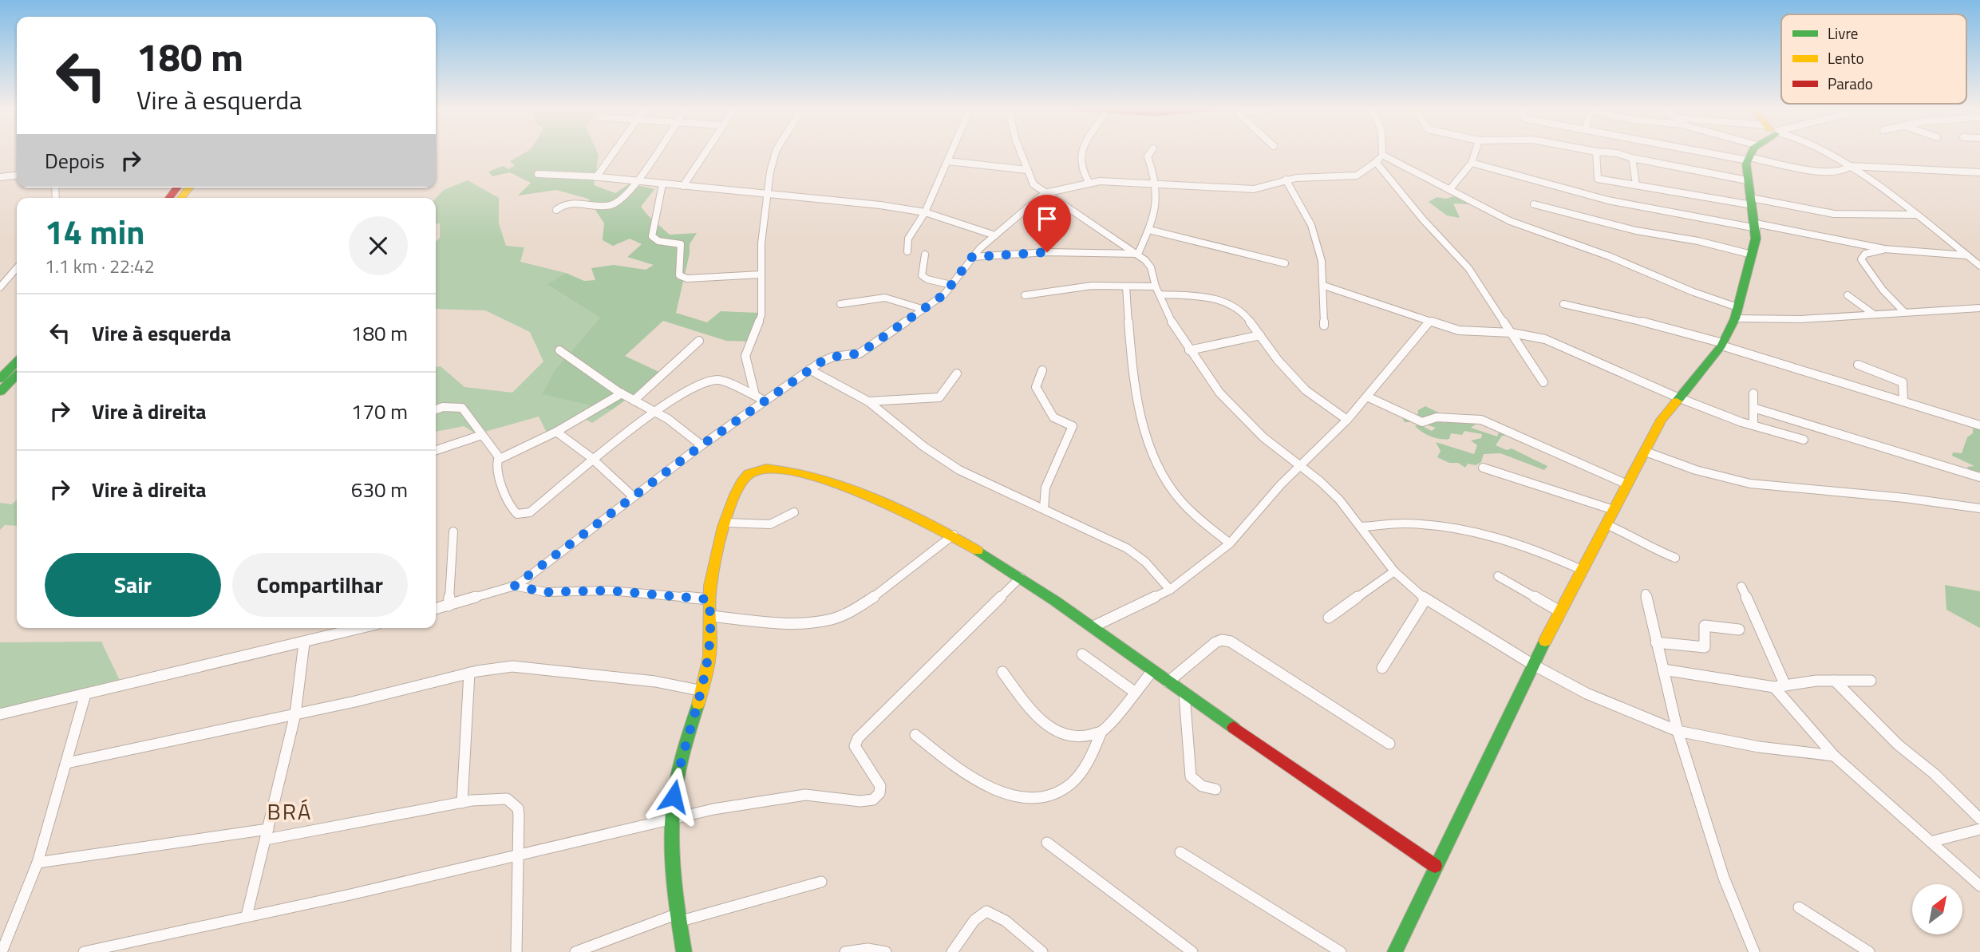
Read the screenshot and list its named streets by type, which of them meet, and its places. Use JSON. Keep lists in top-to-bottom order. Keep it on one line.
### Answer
{"districts":["BRÁ"],"legend":["Livre","Lento","Parado"],"north":"top right","page":{"turn":["180 m","Vire à esquerda"],"then":"Depois","heading":["14 min","1.1 km · 22:42"],"list":[{"name":"Vire à esquerda","value":"180 m"},{"name":"Vire à direita","value":"170 m"},{"name":"Vire à direita","value":"630 m"}],"buttons":["Sair","Compartilhar"]}}
